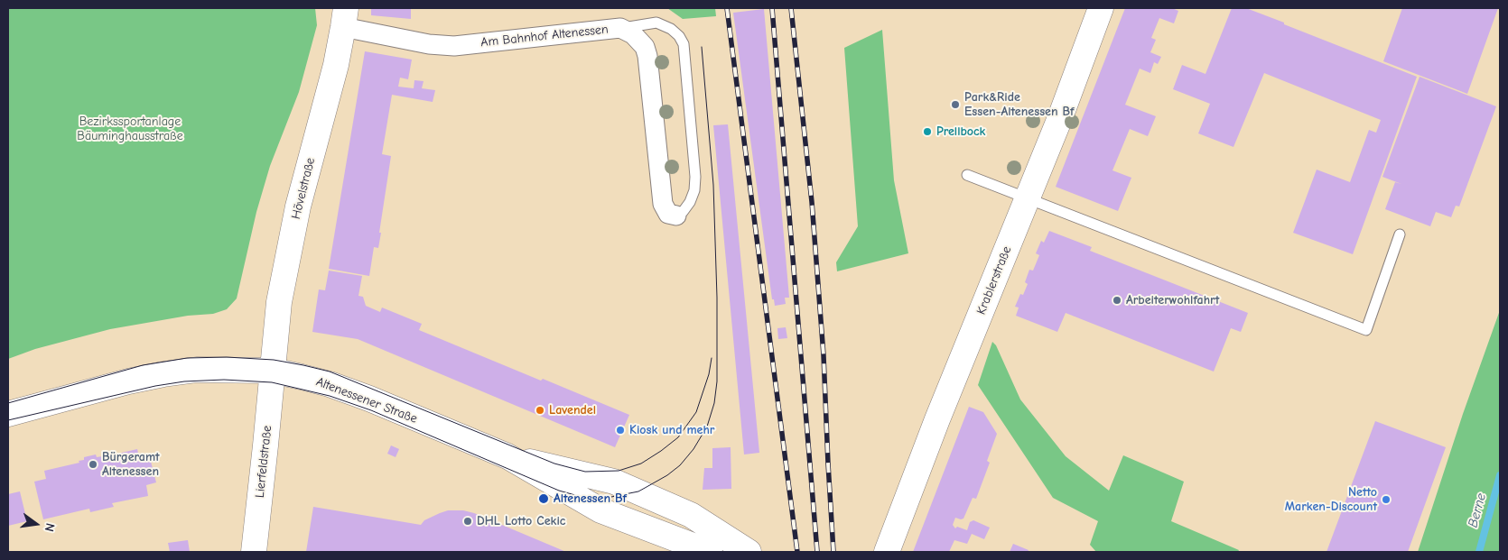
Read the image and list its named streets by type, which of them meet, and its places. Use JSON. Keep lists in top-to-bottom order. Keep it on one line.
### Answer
{"streets":{"main road":["Hövelstraße","Krablerstraße","Altenessener Straße","Lierfeldstraße"],"street":["Am Bahnhof Altenessen"]},"crossings":[["Am Bahnhof Altenessen","Hövelstraße"],["Hövelstraße","Altenessener Straße"],["Hövelstraße","Lierfeldstraße"],["Altenessener Straße","Lierfeldstraße"]],"water":["Berne"],"parks":["Bezirkssportanlage Bäuminghausstraße"],"places":["Park&Ride Essen-Altenessen Bf","Prellbock","Arbeiterwohlfahrt","Lavendel","Kiosk und mehr","Bürgeramt Altenessen","Altenessen Bf","Netto Marken-Discount","DHL Lotto Cekic"],"north":"right"}
